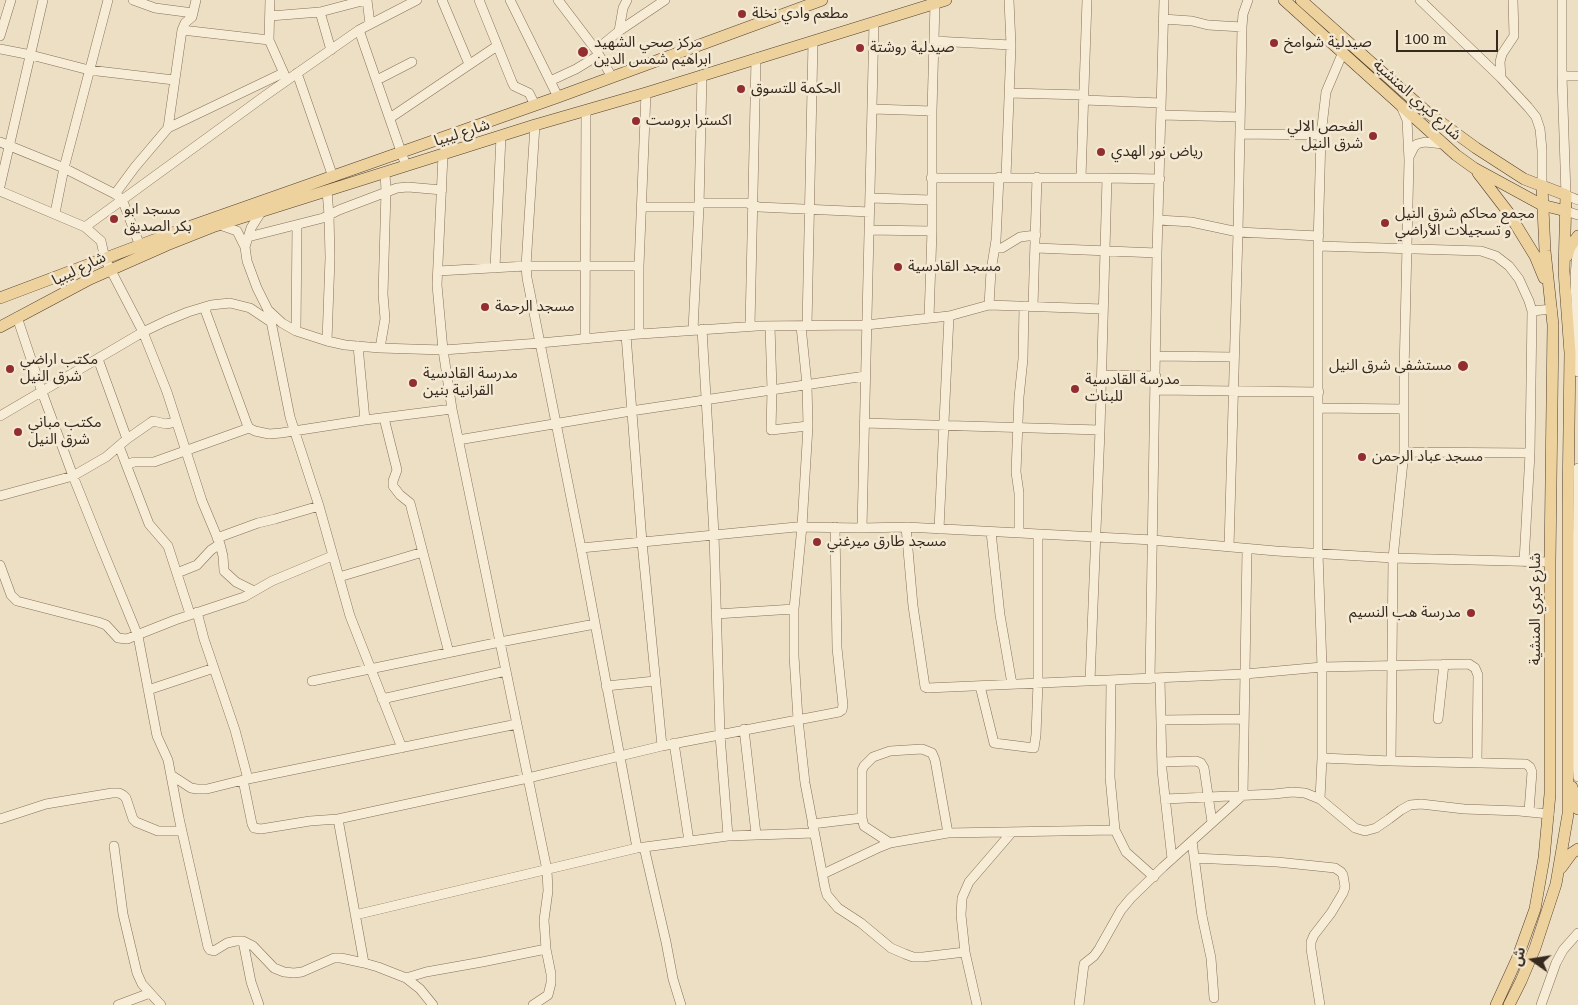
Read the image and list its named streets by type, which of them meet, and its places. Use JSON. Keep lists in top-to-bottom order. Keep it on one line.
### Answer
{"streets":{"main road":["شارع كبري المنشية","شارع ليبيا"]},"places":["مطعم وادي نخلة","صيدلية شوامخ","صيدلية روشتة","مركز صحي الشهيد ابراهيم شمس الدين","الحكمة للتسوق","اكسترا بروست","الفحص الالي شرق النيل","رياض نور الهدي","مسجد ابو بكر الصديق","مجمع محاكم شرق النيل و تسجيلات الأراضي","مسجد القادسية","مسجد الرحمة","مستشفى شرق النيل","مكتب اراضي شرق النيل","مدرسة القادسية القرانية بنين","مدرسة القادسية للبنات","مكتب مباني شرق النيل","مسجد عباد الرحمن","مسجد طارق ميرغني","مدرسة هب النسيم"],"scale_bar":"100 m","north":"left"}
